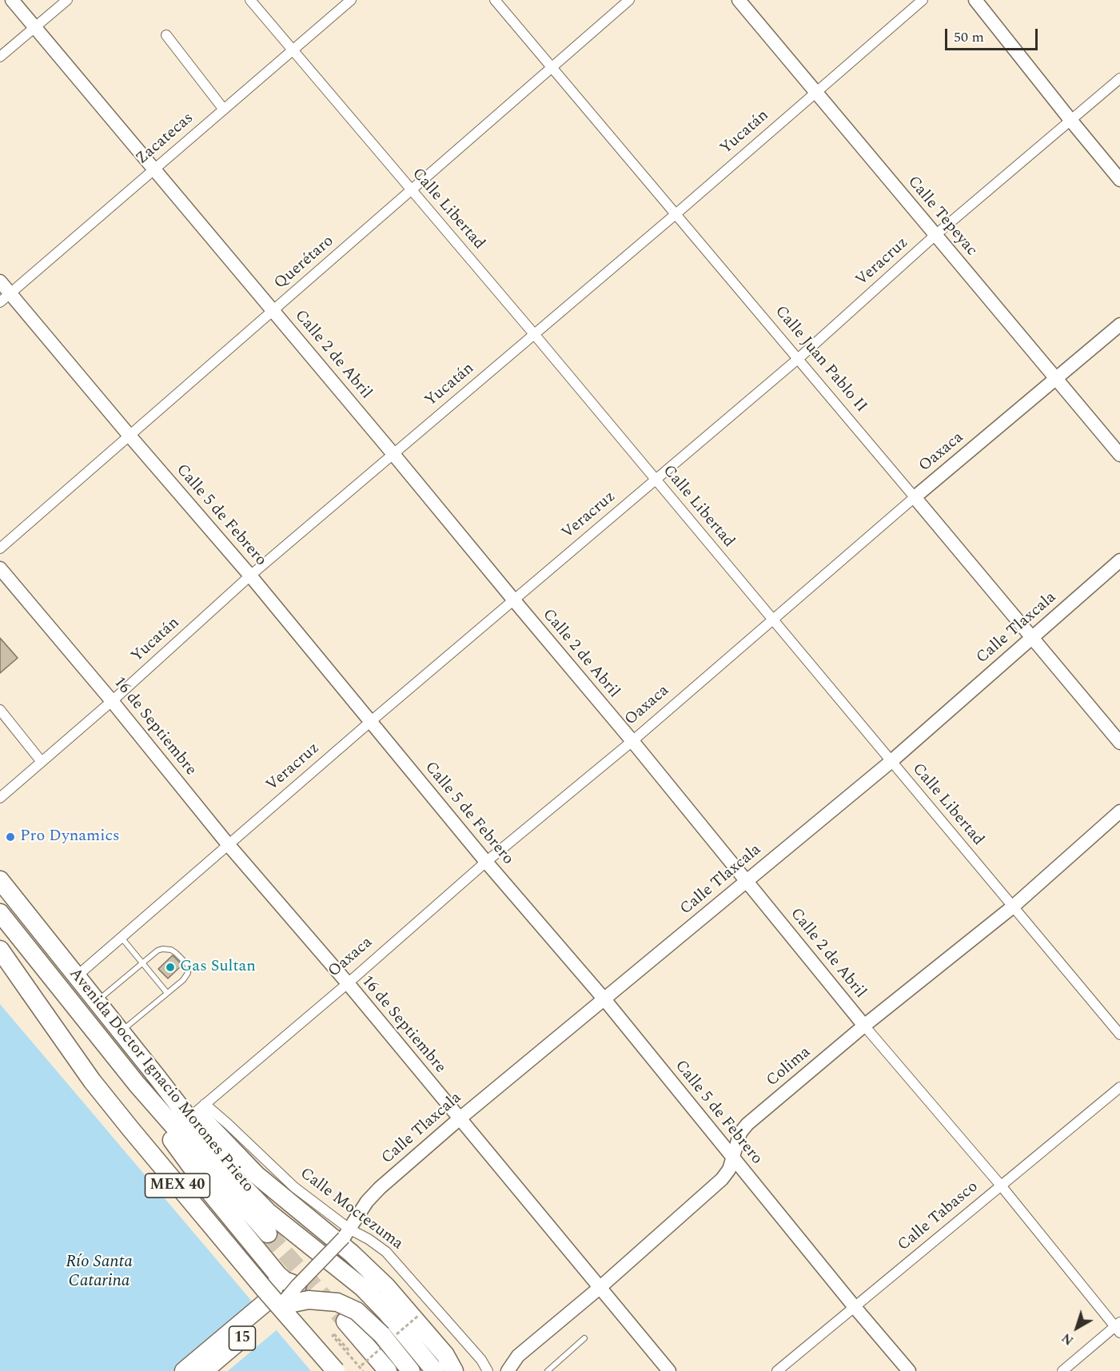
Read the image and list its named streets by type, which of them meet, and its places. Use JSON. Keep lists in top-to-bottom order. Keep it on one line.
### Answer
{"streets":{"highway":["Avenida Doctor Ignacio Morones Prieto","MEX 40","15"],"street":["Yucatán","Zacatecas","Calle Libertad","Calle Tepeyac","Veracruz","Querétaro","Calle 2 de Abril","Calle Juan Pablo II","Oaxaca","Calle 5 de Febrero","Calle Tlaxcala","16 de Septiembre","Colima","Calle Moctezuma","Calle Tabasco"]},"crossings":[["Yucatán","Calle Libertad"],["Yucatán","Calle Tepeyac"],["Yucatán","Calle 2 de Abril"],["Yucatán","Calle Juan Pablo II"],["Yucatán","Calle 5 de Febrero"],["Yucatán","16 de Septiembre"],["Zacatecas","Calle Libertad"],["Zacatecas","Calle 2 de Abril"],["Zacatecas","Calle 5 de Febrero"],["Calle Libertad","Veracruz"],["Calle Libertad","Querétaro"],["Calle Libertad","Oaxaca"],["Calle Libertad","Calle Tlaxcala"],["Calle Libertad","Colima"],["Calle Tepeyac","Veracruz"],["Calle Tepeyac","Oaxaca"],["Veracruz","Calle 2 de Abril"],["Veracruz","Calle Juan Pablo II"],["Veracruz","Calle 5 de Febrero"],["Veracruz","16 de Septiembre"],["Veracruz","Avenida Doctor Ignacio Morones Prieto"],["Querétaro","Calle 2 de Abril"],["Querétaro","Calle Juan Pablo II"],["Querétaro","Calle 5 de Febrero"],["Calle 2 de Abril","Oaxaca"],["Calle 2 de Abril","Calle Tlaxcala"],["Calle 2 de Abril","Colima"],["Calle 2 de Abril","Calle Tabasco"],["Calle Juan Pablo II","Oaxaca"],["Calle Juan Pablo II","Calle Tlaxcala"],["Oaxaca","Calle 5 de Febrero"],["Oaxaca","16 de Septiembre"],["Oaxaca","Calle Moctezuma"],["Calle 5 de Febrero","Calle Tlaxcala"],["Calle 5 de Febrero","Colima"],["Calle 5 de Febrero","Calle Tabasco"],["Calle Tlaxcala","16 de Septiembre"],["Calle Tlaxcala","Calle Moctezuma"],["Calle Tlaxcala","15"],["16 de Septiembre","Colima"],["Calle Moctezuma","15"]],"water":["Río Santa Catarina"],"places":["Pro Dynamics","Gas Sultan"],"scale_bar":"50 m","north":"bottom left"}
